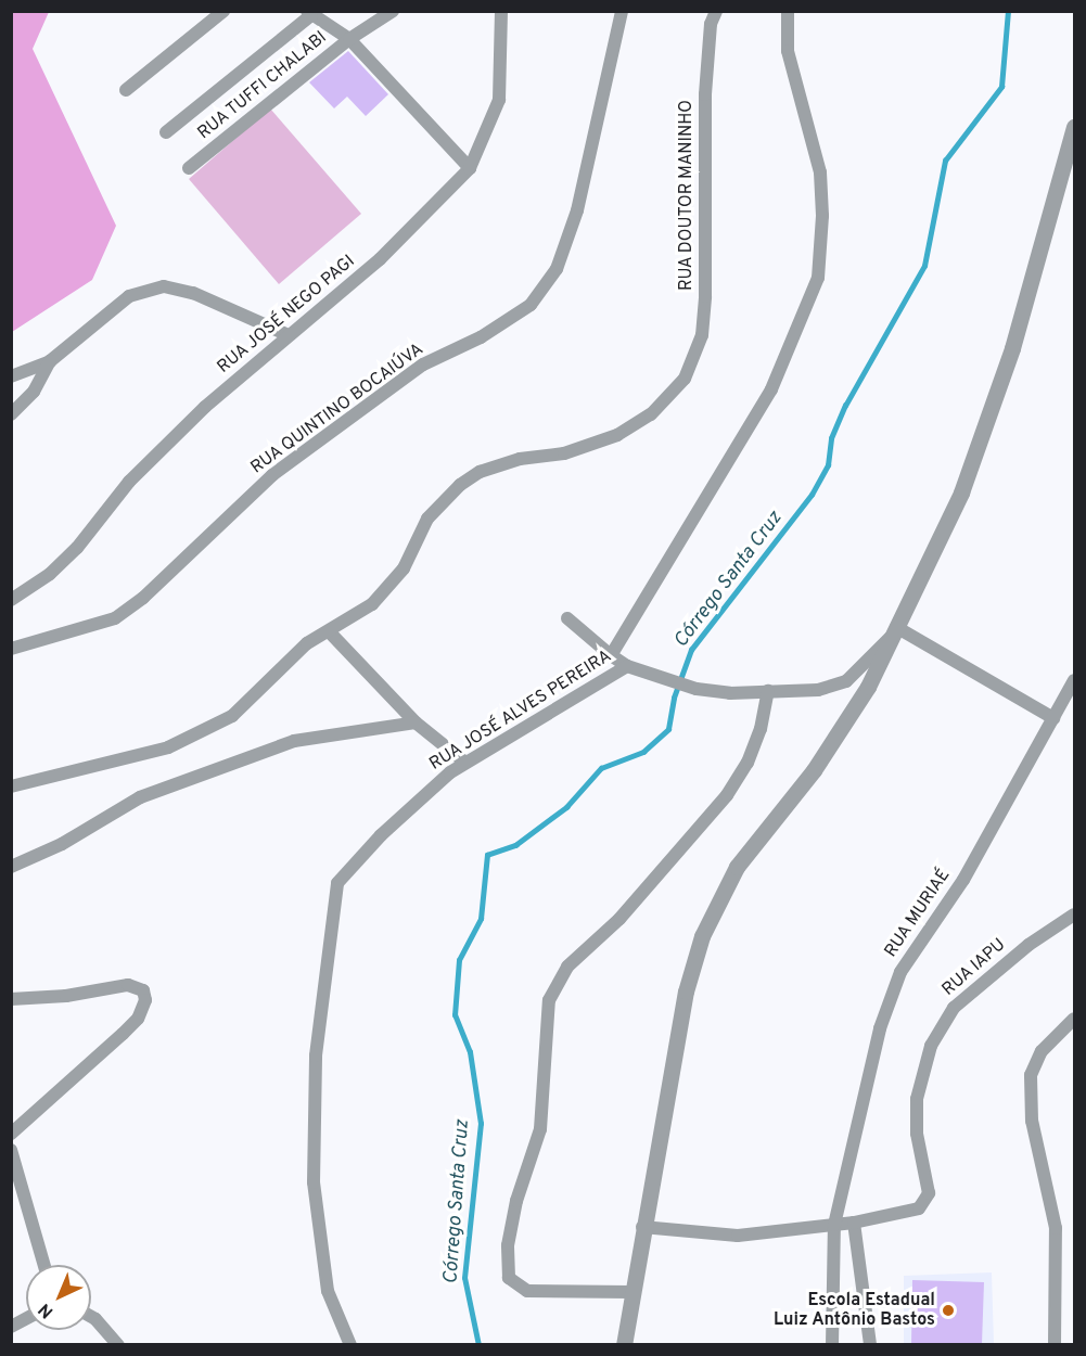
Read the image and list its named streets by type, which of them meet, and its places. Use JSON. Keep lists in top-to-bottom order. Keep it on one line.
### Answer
{"streets":{"street":["RUA TUFFI CHALABI","RUA DOUTOR MANINHO","RUA JOSÉ NEGO PAGI","RUA QUINTINO BOCAIÚVA","RUA JOSÉ ALVES PEREIRA","RUA MURIAÉ","RUA IAPU"]},"water":["Córrego Santa Cruz"],"places":["Escola Estadual Luiz Antônio Bastos"],"north":"bottom left"}
